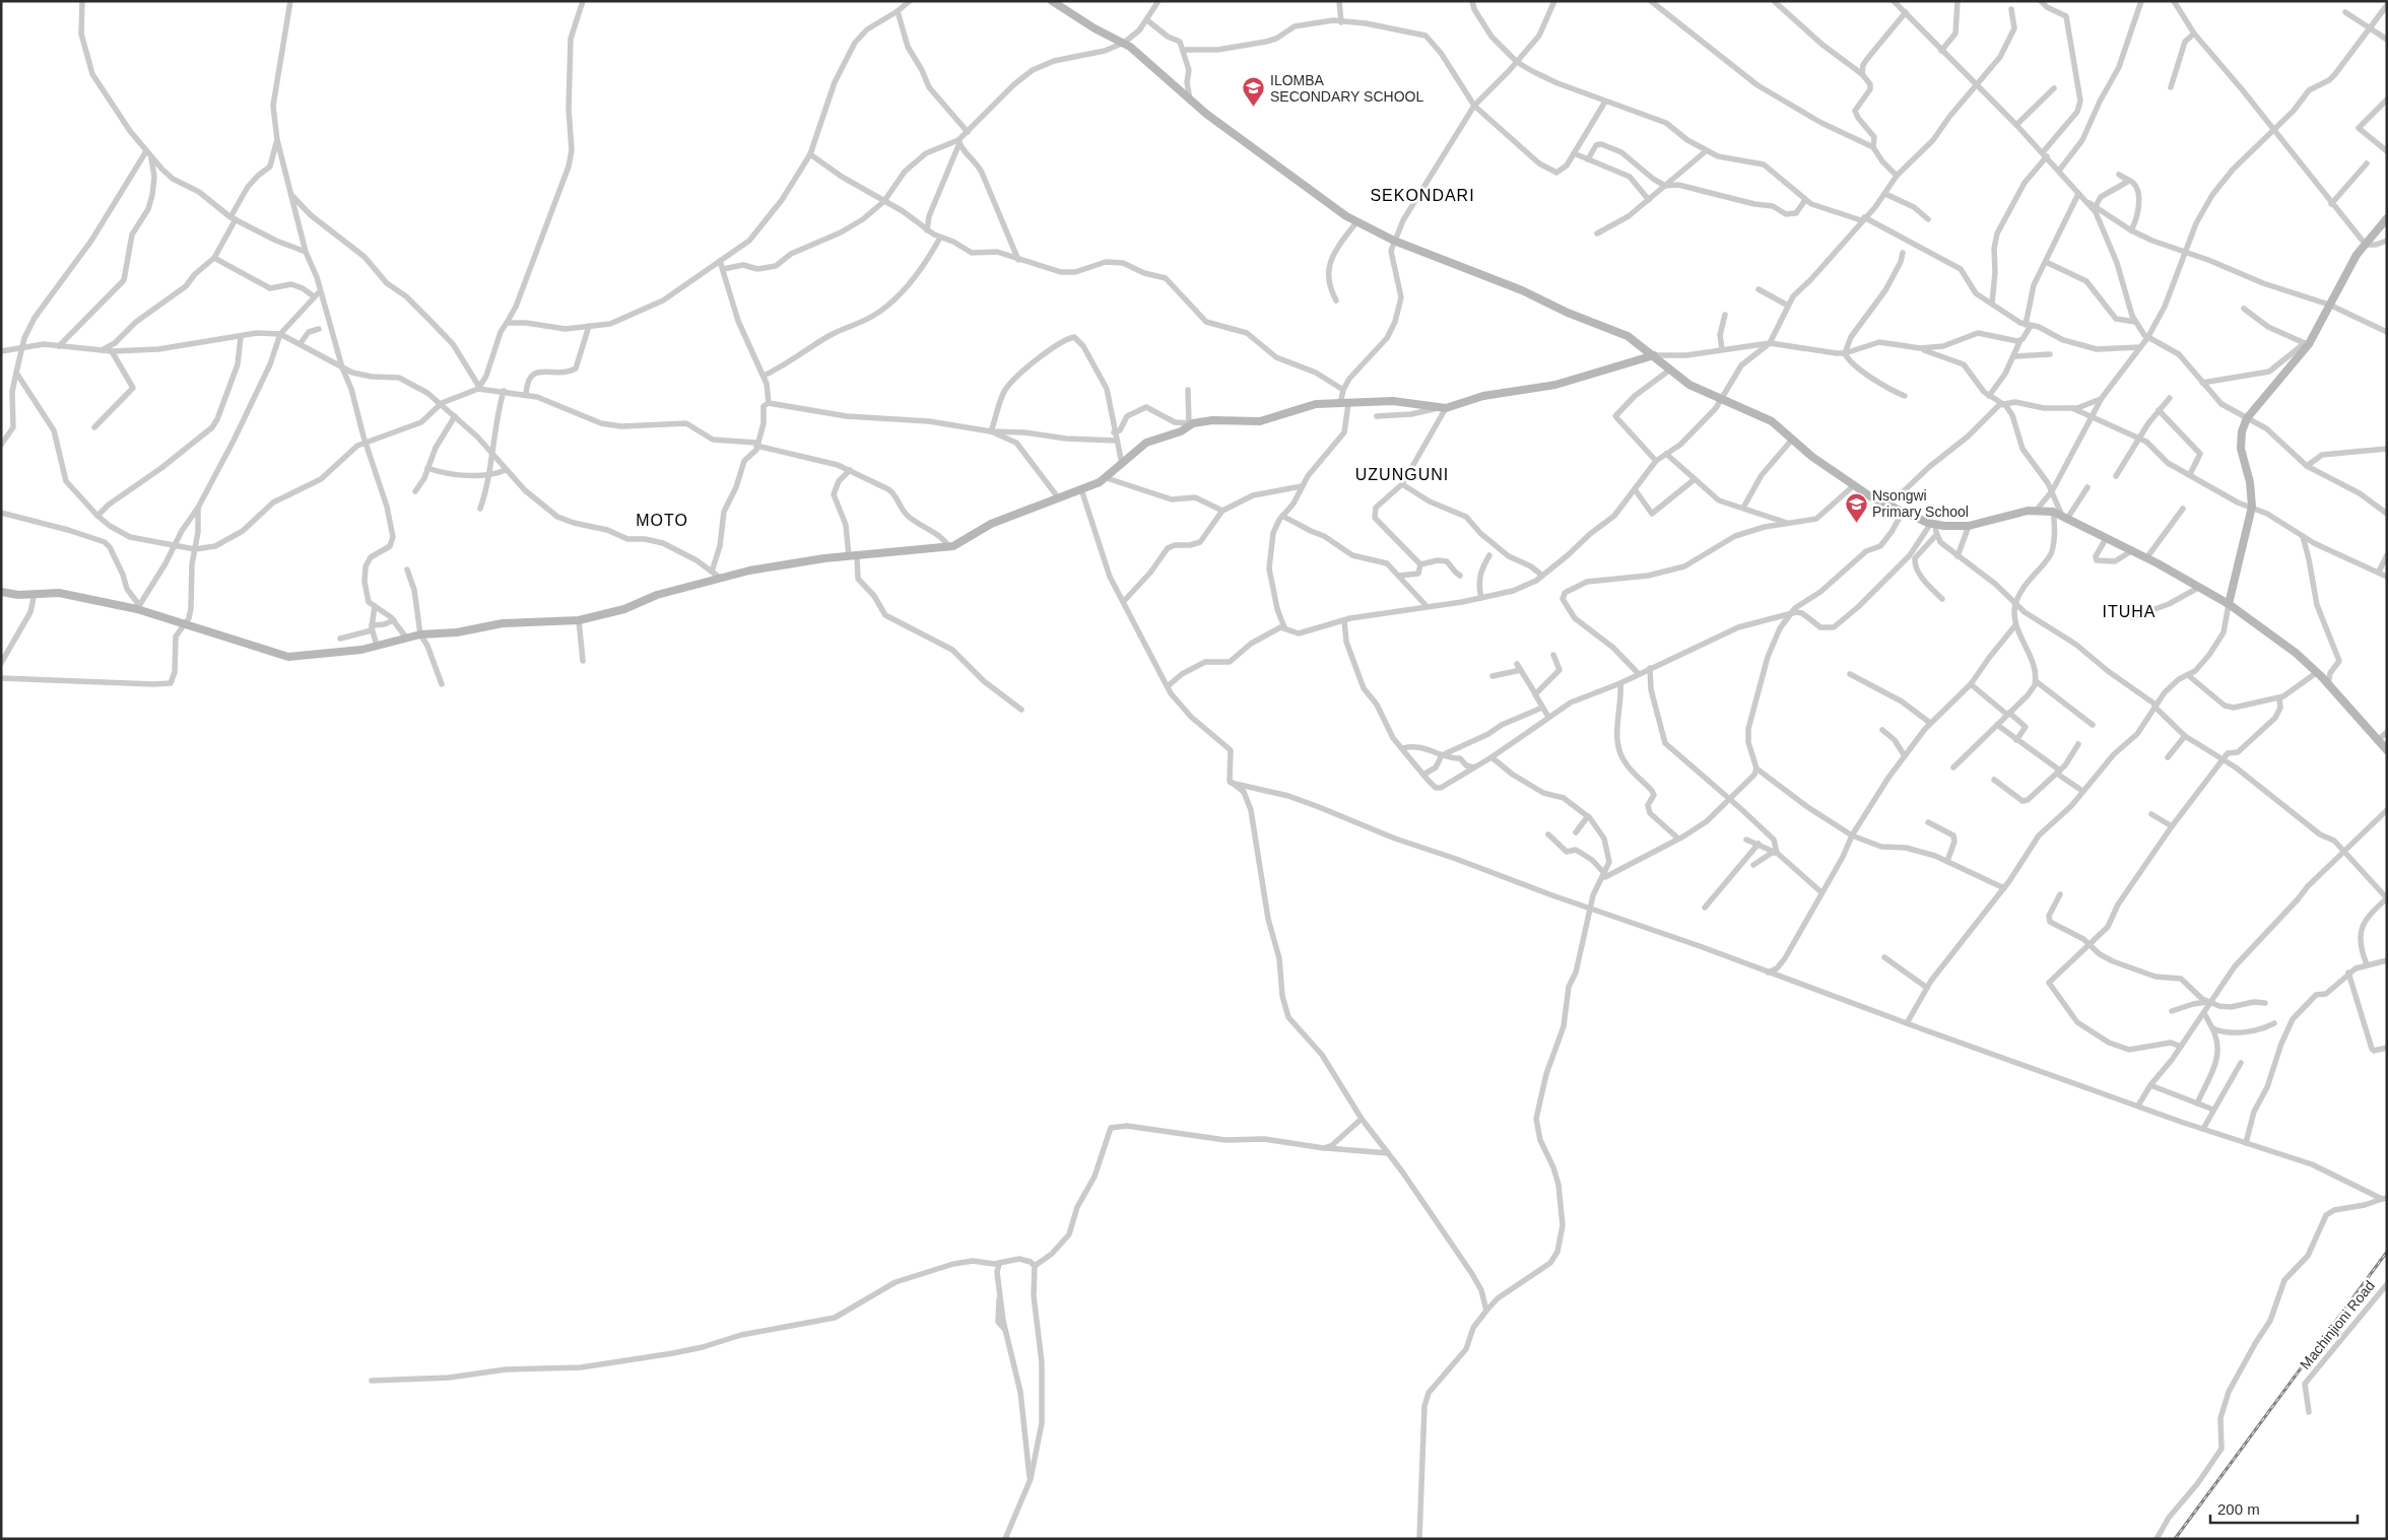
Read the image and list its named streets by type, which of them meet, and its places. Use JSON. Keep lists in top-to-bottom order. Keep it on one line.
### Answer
{"streets":{"street":["Machinjioni Road"]},"districts":["SEKONDARI","UZUNGUNI","MOTO","ITUHA"],"places":{"school or university":["ILOMBA SECONDARY SCHOOL","Nsongwi Primary School"]},"scale_bar":"200 m"}
